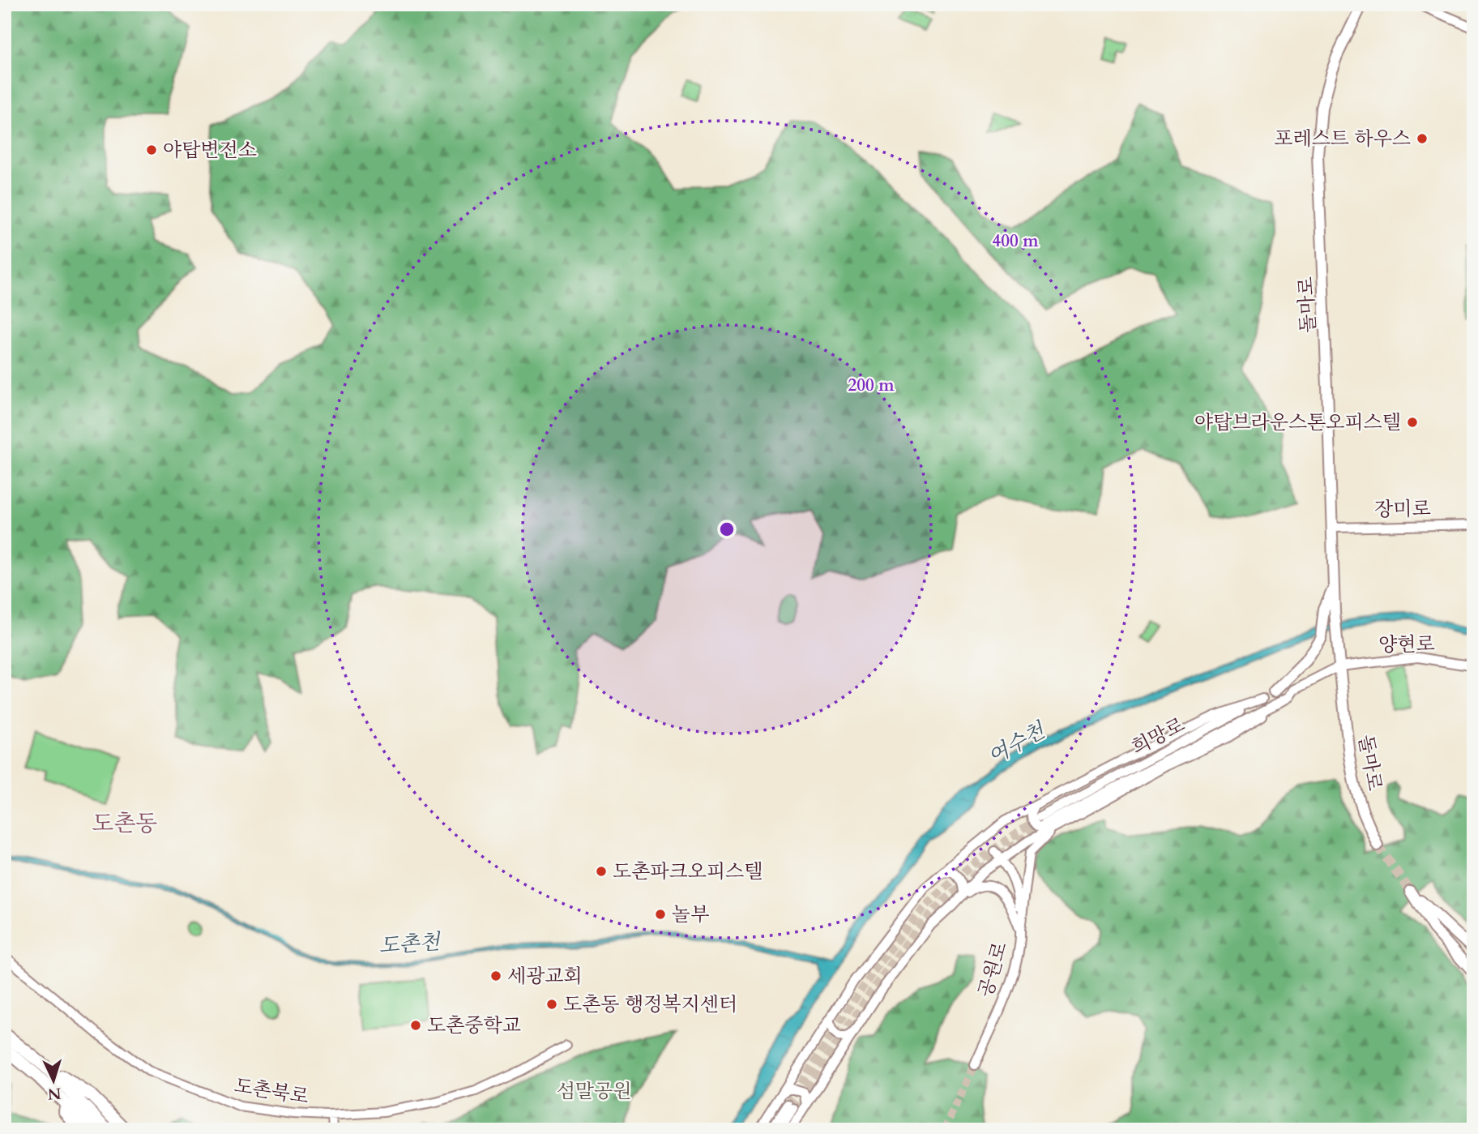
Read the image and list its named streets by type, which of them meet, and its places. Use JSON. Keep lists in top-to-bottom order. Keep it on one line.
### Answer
{"streets":{"main road":["돌마로","장미로","양현로","희망로","공원로","도촌북로"]},"crossings":[["돌마로","장미로"],["돌마로","양현로"],["돌마로","희망로"],["양현로","희망로"]],"districts":["도촌동"],"water":["여수천","도촌천"],"parks":["섬말공원"],"places":["포레스트 하우스","야탑변전소","야탑브라운스톤오피스텔","도촌파크오피스텔","놀부","세광교회","도촌동 행정복지센터","도촌중학교"],"north":"bottom","rings":["400 m","200 m"]}
